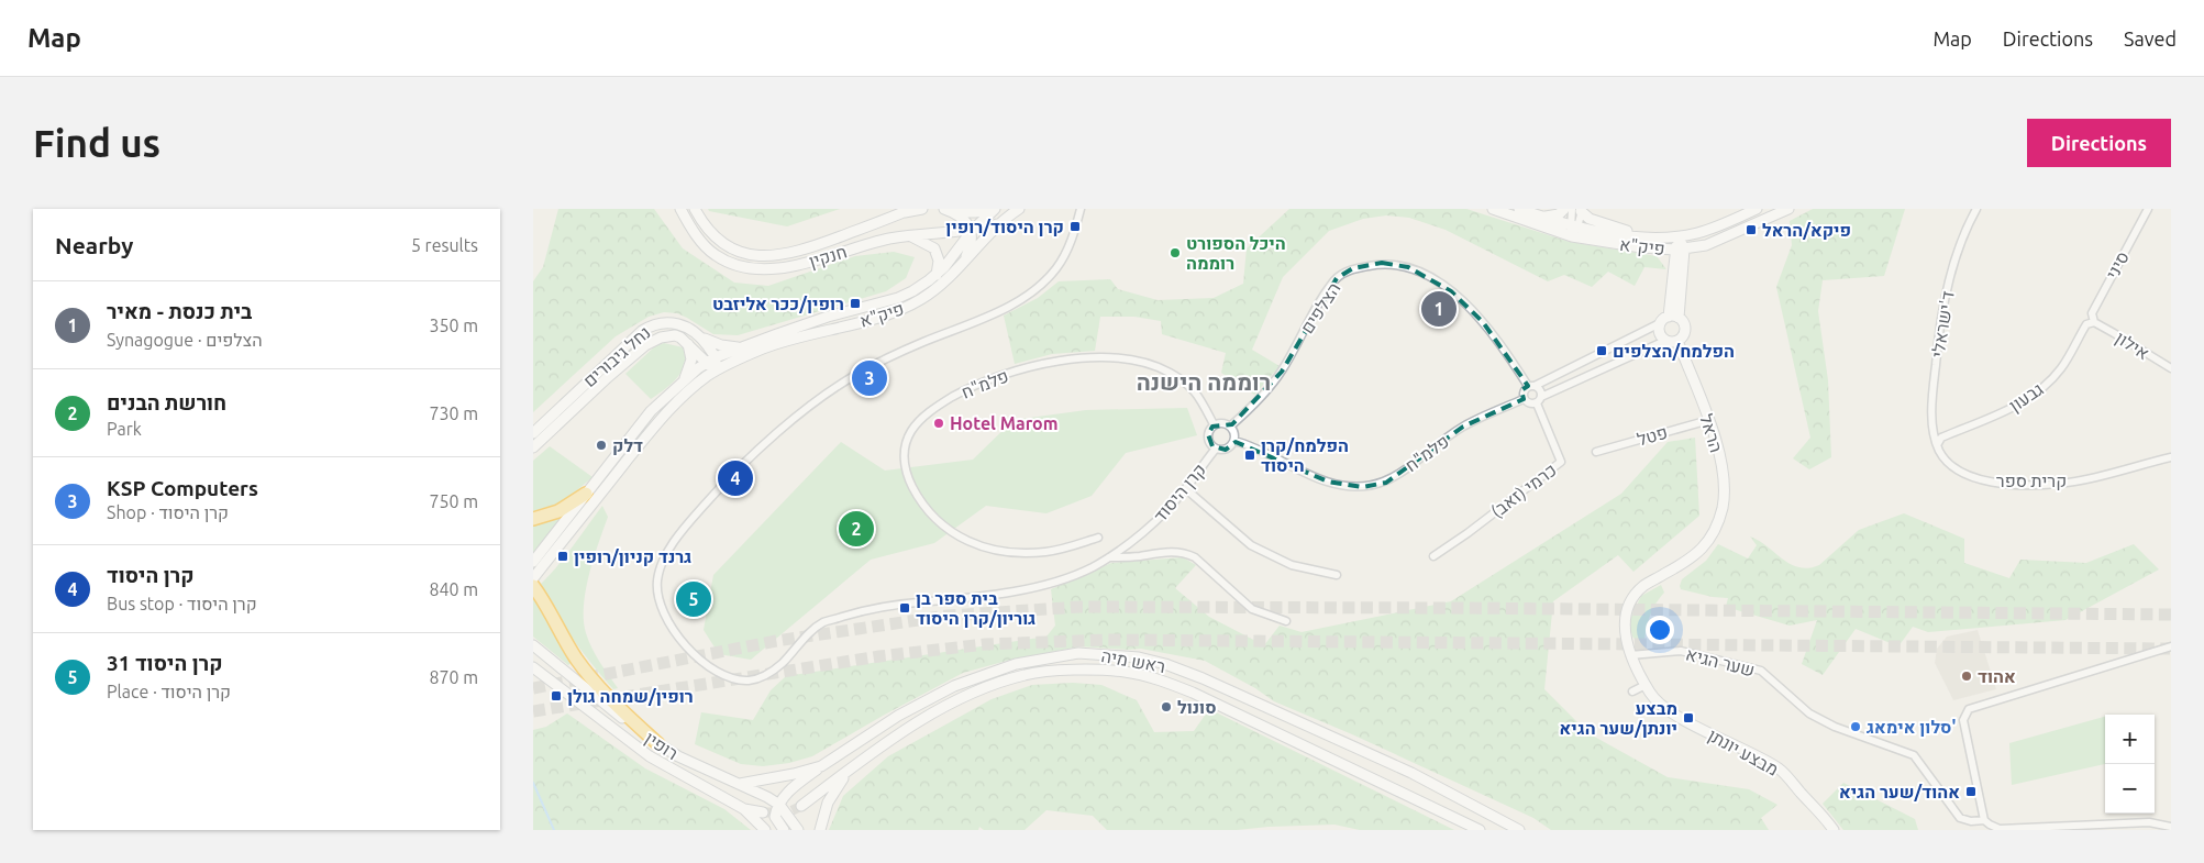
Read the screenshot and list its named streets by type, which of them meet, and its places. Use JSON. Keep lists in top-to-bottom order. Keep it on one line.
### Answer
{"streets":{"street":["פיק\"א","חנקין","סיני","הצלפים","ד'ישראלי","אילון","נחל גיבורים","פלמ\"ח","גבעון","הראל","פטל","קרית ספר","כרמי (זאב)","קרן היסוד","ראש מיה","שער הגיא","רופין","מבצע יונתן"]},"crossings":[["פיק\"א","חנקין"],["פיק\"א","נחל גיבורים"],["סיני","אילון"],["סיני","גבעון"],["הצלפים","פלמ\"ח"],["הצלפים","כרמי (זאב)"],["הצלפים","קרן היסוד"],["ד'ישראלי","גבעון"],["ד'ישראלי","קרית ספר"],["אילון","גבעון"],["פלמ\"ח","כרמי (זאב)"],["פלמ\"ח","קרן היסוד"],["גבעון","קרית ספר"],["הראל","פטל"],["הראל","מבצע יונתן"],["ראש מיה","רופין"],["שער הגיא","מבצע יונתן"]],"districts":["רוממה הישנה"],"places":{"transit":["קרן היסוד/רופין","פיקא/הראל","רופין/ככר אליזבט","הפלמח/הצלפים","הפלמח/קרן היסוד","גרנד קניון/רופין","בית ספר בן גוריון/קרן היסוד","רופין/שמחה גולן","מבצע יונתן/שער הגיא","אהוד/שער הגיא"],"other":["היכל הספורט רוממה","Hotel Marom","דלק","אהוד","סונול","סלון אימאג'"]},"page":{"header":"Map","nav":["Map","Directions","Saved"],"buttons":"Directions","title":"Find us","heading":["Nearby","5 results"],"list":[{"mark":"1","name":"בית כנסת - מאיר","note":"Synagogue · הצלפים","value":"350 m"},{"mark":"2","name":"חורשת הבנים","note":"Park","value":"730 m"},{"mark":"3","name":"KSP Computers","note":"Shop · קרן היסוד","value":"750 m"},{"mark":"4","name":"קרן היסוד","note":"Bus stop · קרן היסוד","value":"840 m"},{"mark":"5","name":"קרן היסוד 31","note":"Place · קרן היסוד","value":"870 m"}],"pins":["1","3","4","2","5"],"map_buttons":["+","−"]}}
